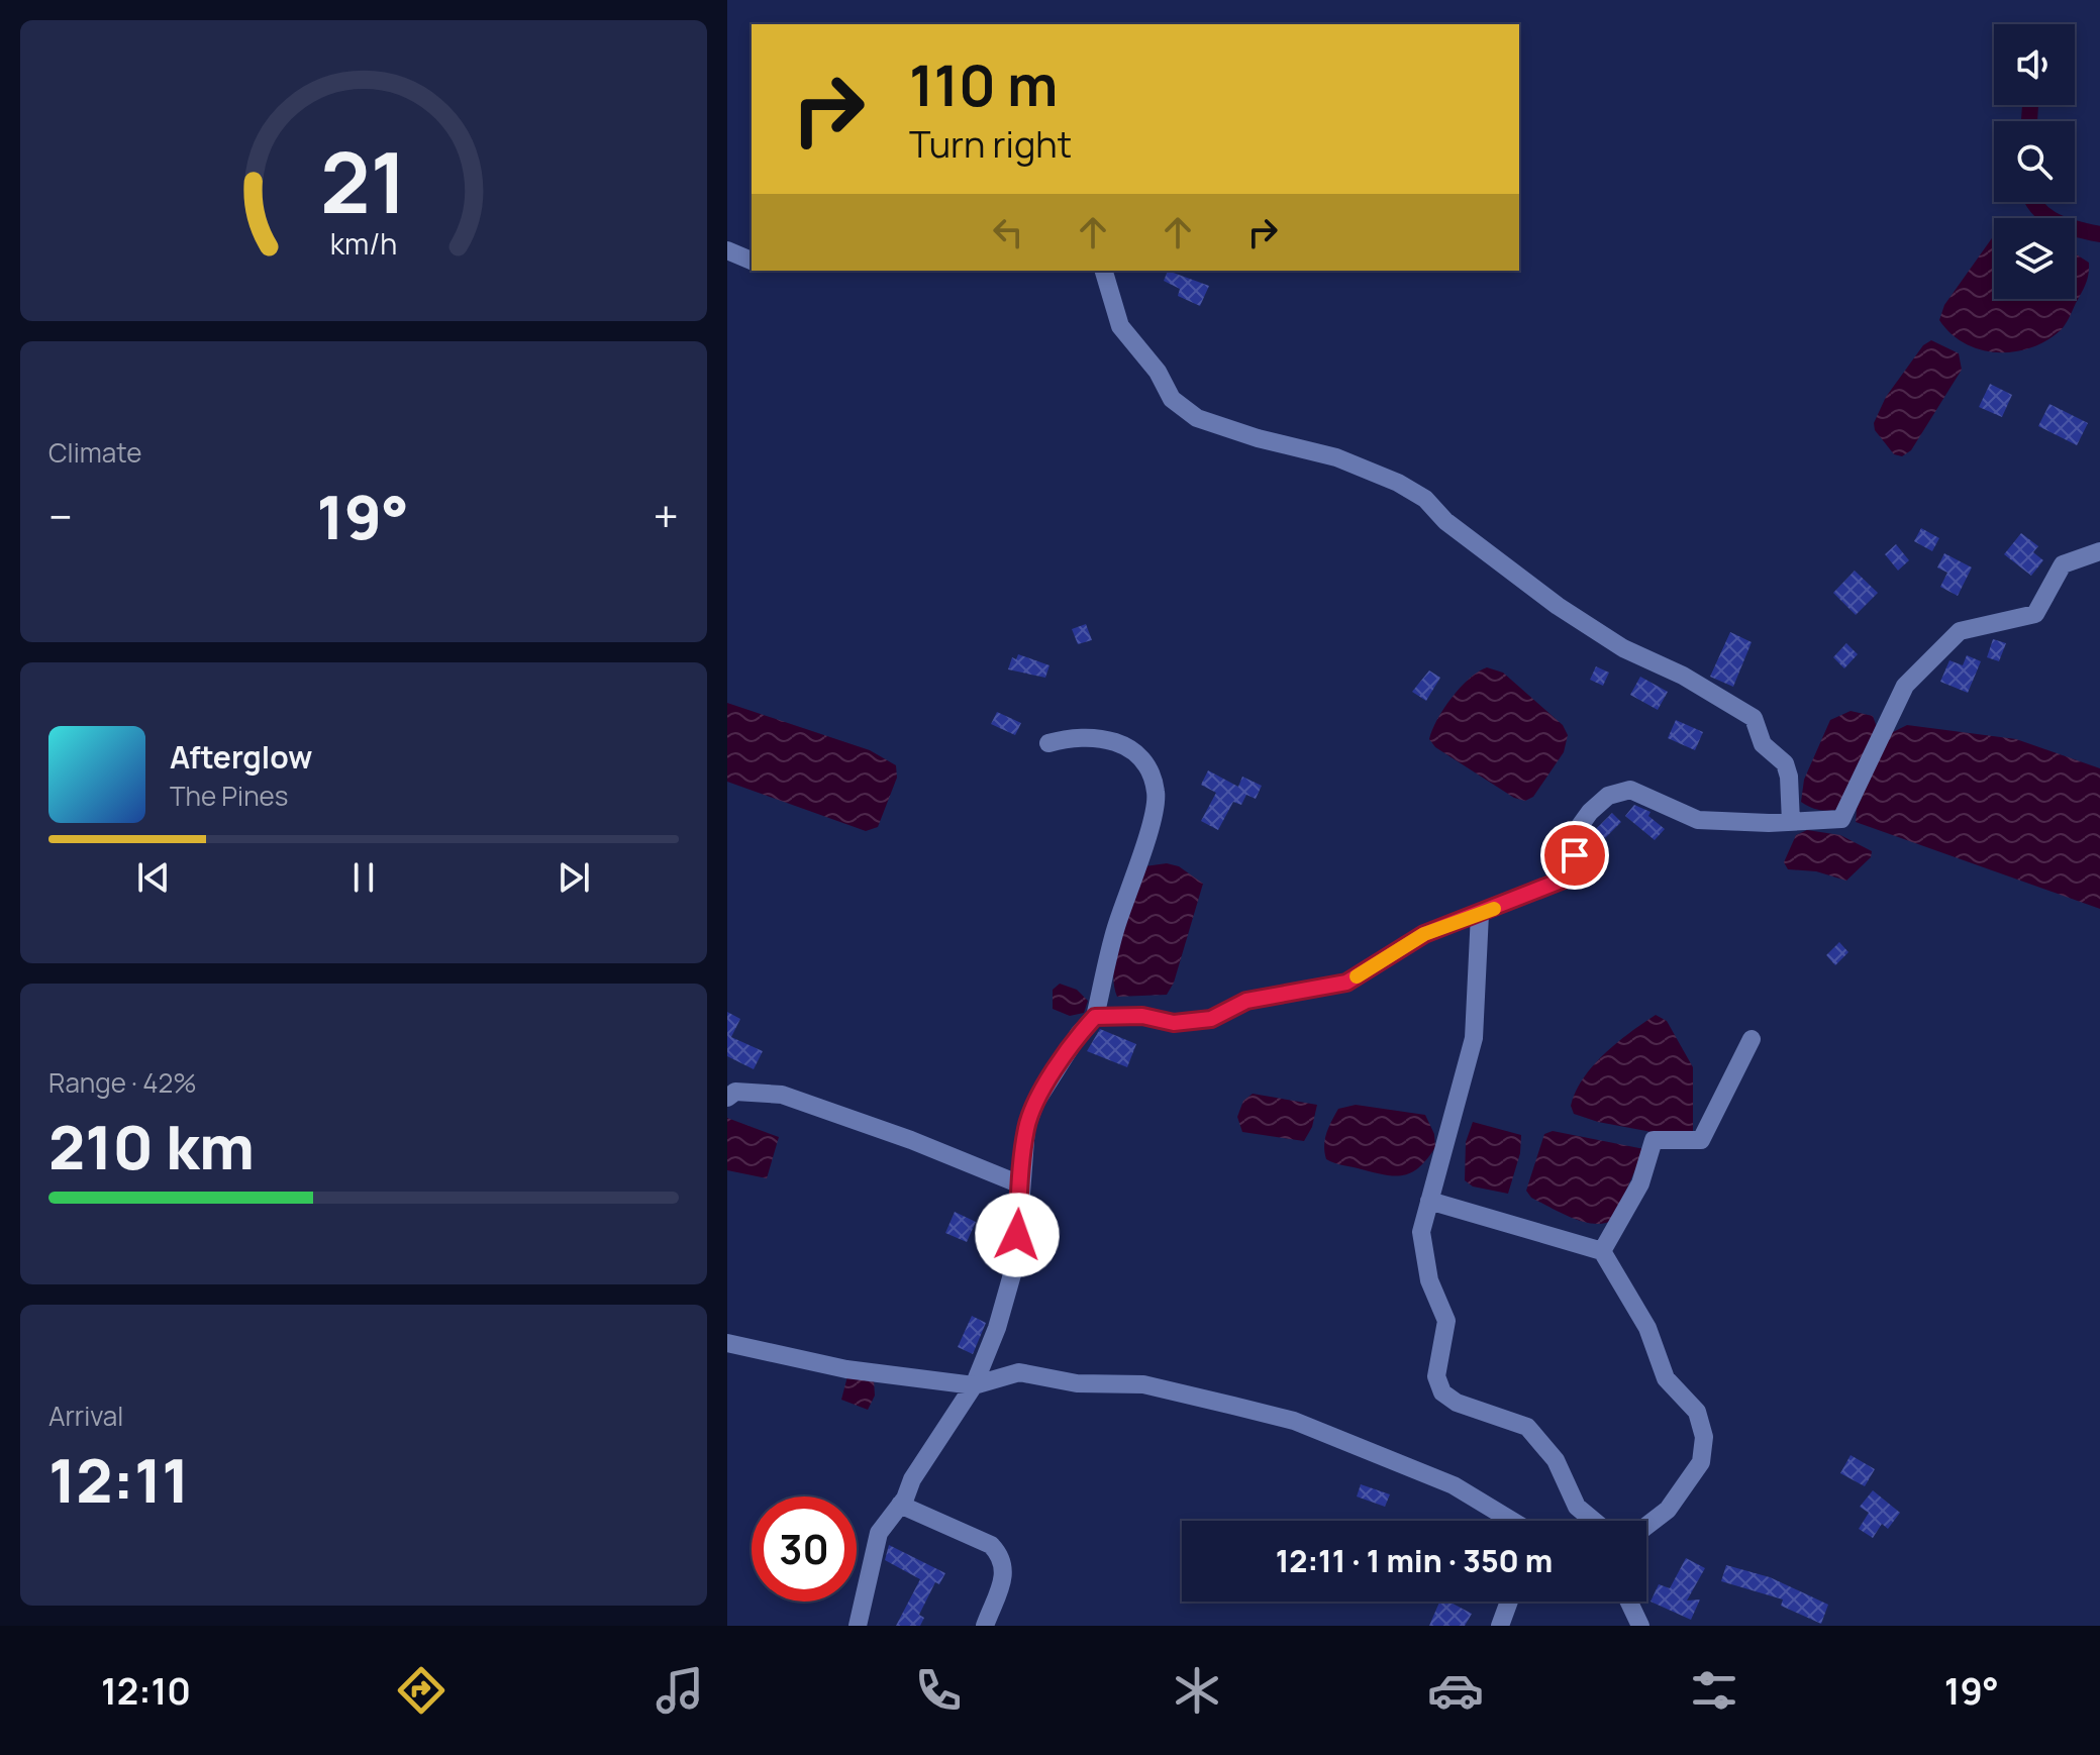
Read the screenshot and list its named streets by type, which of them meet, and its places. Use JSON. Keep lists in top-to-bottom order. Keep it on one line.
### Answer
{"page":{"turn":["110 m","Turn right"],"tile":["Climate",["Range · 42%","210 km"],["Arrival","12:11"]],"heat":["−","19°","+"],"song":["Afterglow","The Pines"],"limit":"30","trip":"12:11 · 1 min · 350 m","tabs":["12:10","19°"],"gauge":["21","km/h"]}}
